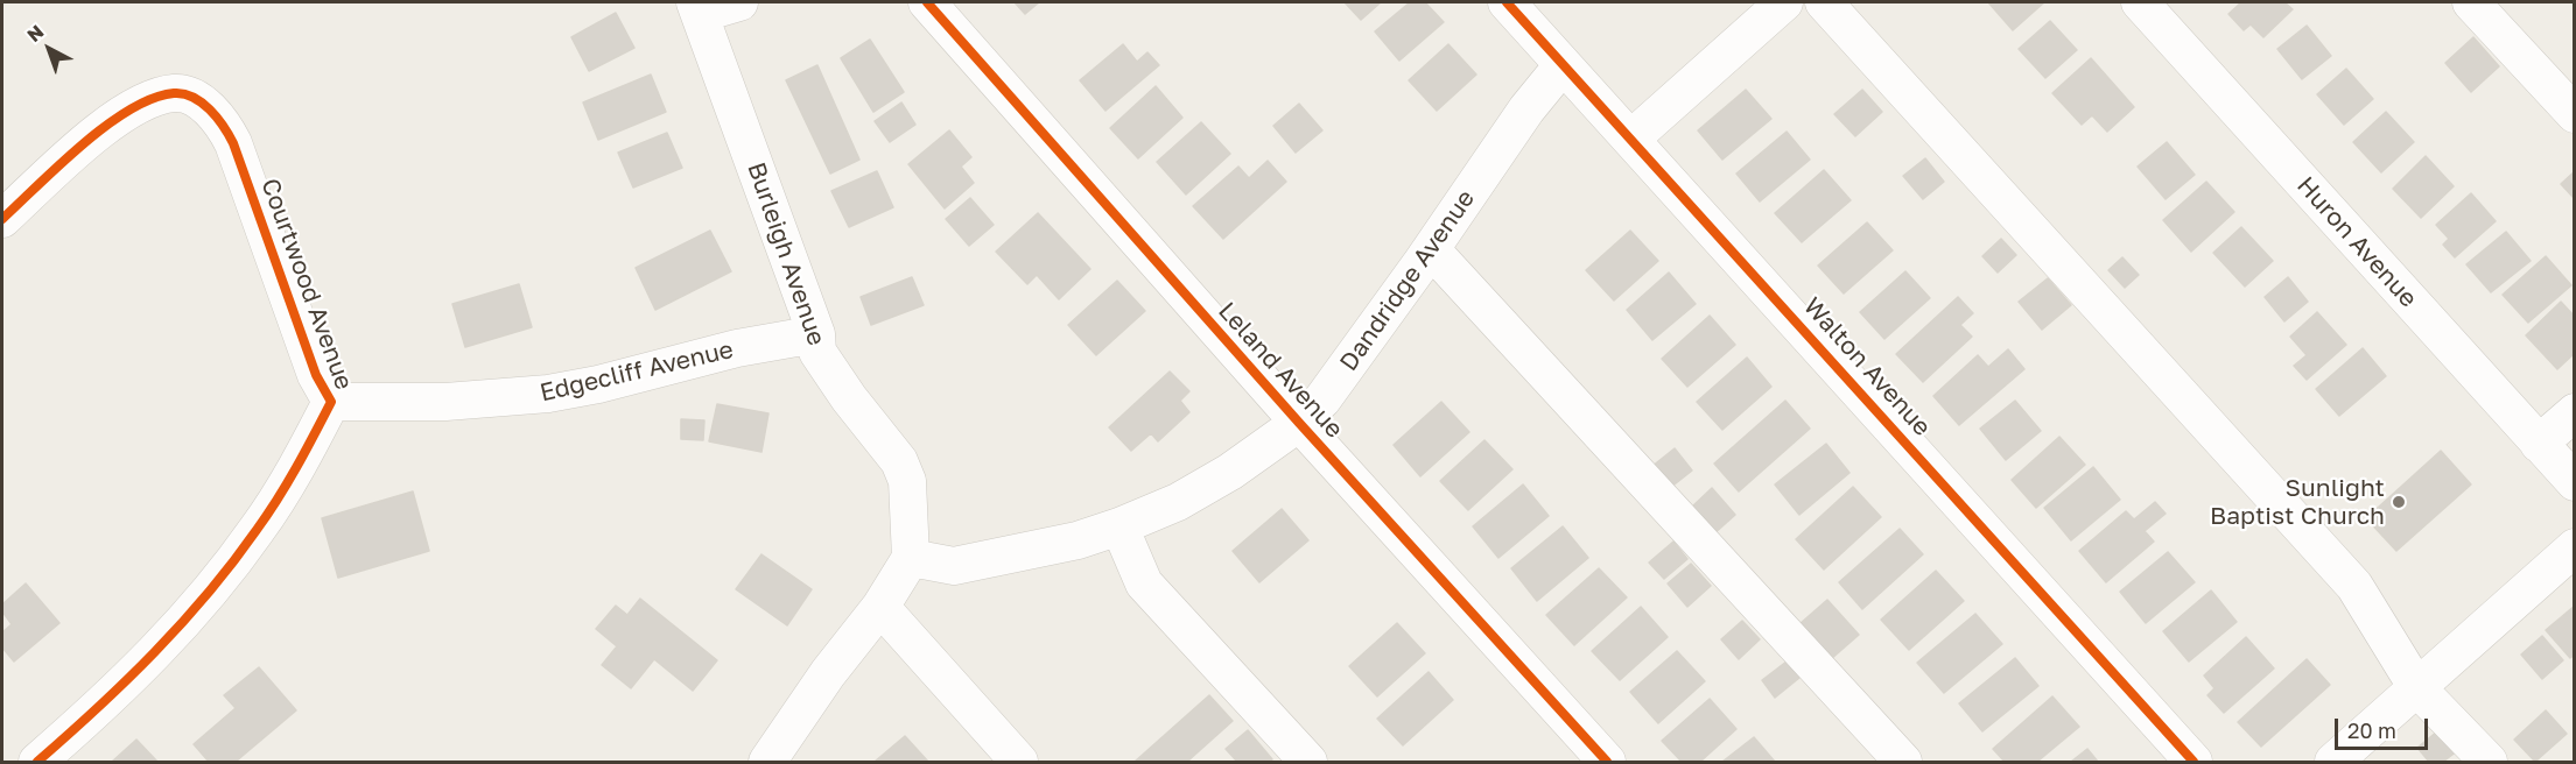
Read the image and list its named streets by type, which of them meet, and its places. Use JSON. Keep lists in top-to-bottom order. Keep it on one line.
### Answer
{"streets":{"street":["Huron Avenue","Burleigh Avenue","Dandridge Avenue","Courtwood Avenue","Walton Avenue","Leland Avenue","Edgecliff Avenue"]},"crossings":[["Burleigh Avenue","Dandridge Avenue"],["Burleigh Avenue","Edgecliff Avenue"],["Dandridge Avenue","Walton Avenue"],["Dandridge Avenue","Leland Avenue"],["Courtwood Avenue","Edgecliff Avenue"]],"places":["Sunlight Baptist Church"],"scale_bar":"20 m","north":"top left"}
